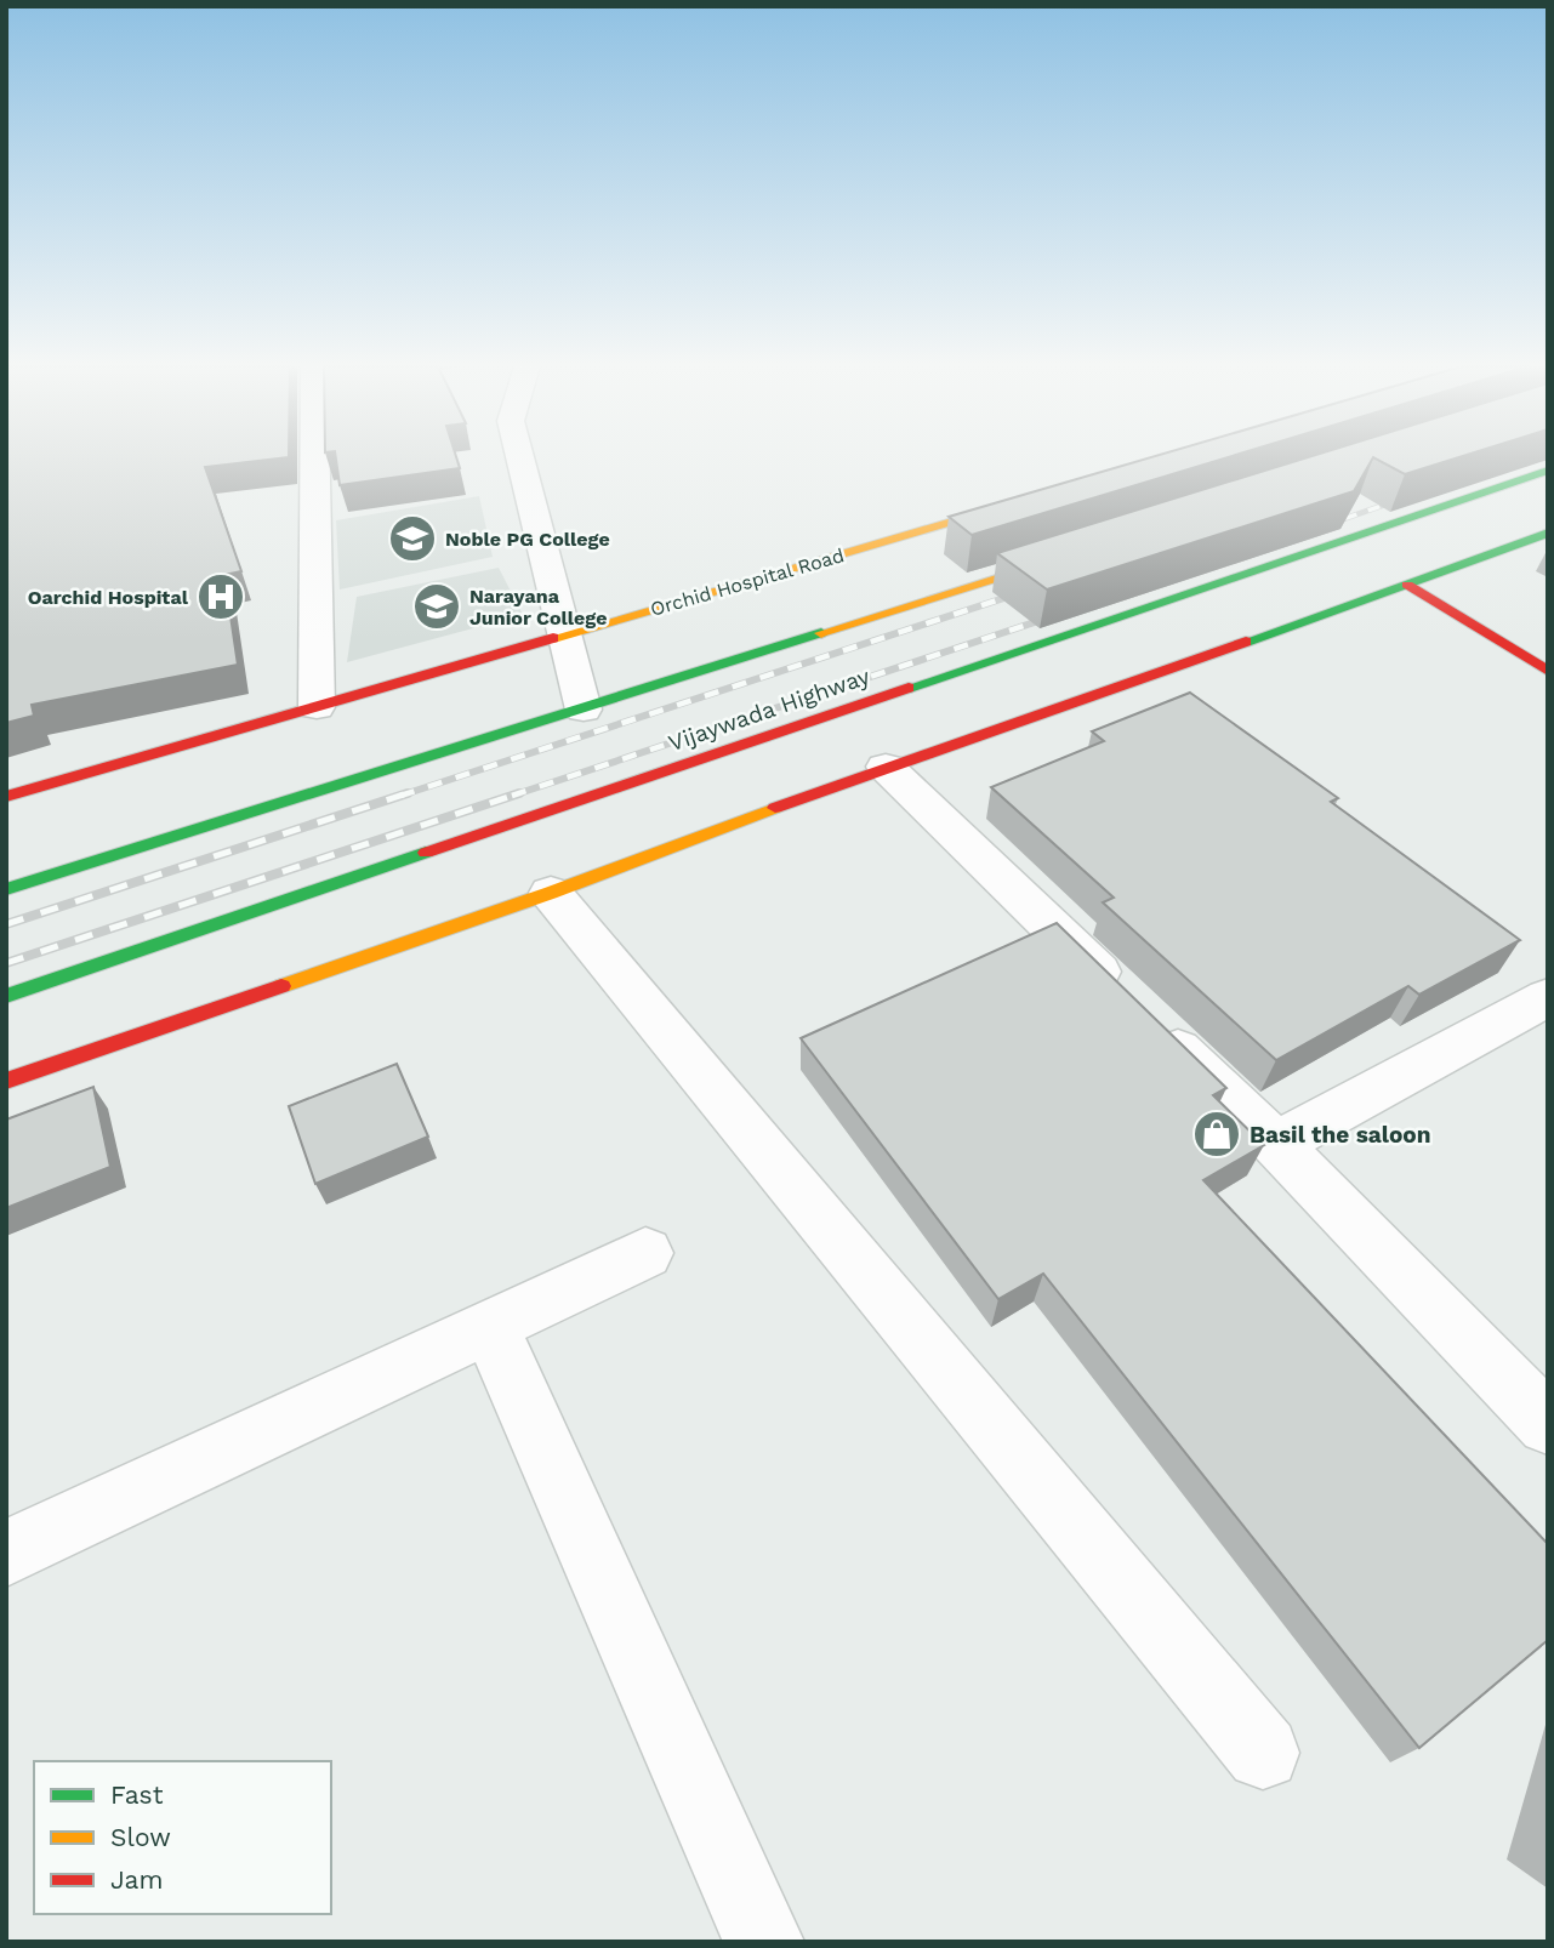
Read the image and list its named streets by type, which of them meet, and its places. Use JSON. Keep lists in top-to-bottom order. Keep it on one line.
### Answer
{"streets":{"main road":["Orchid Hospital Road","Vijaywada Highway"]},"places":{"school or university":["Noble PG College","Narayana Junior College"],"hospital":["Oarchid Hospital"],"shop":["Basil the saloon"]},"legend":["Fast","Slow","Jam"]}
